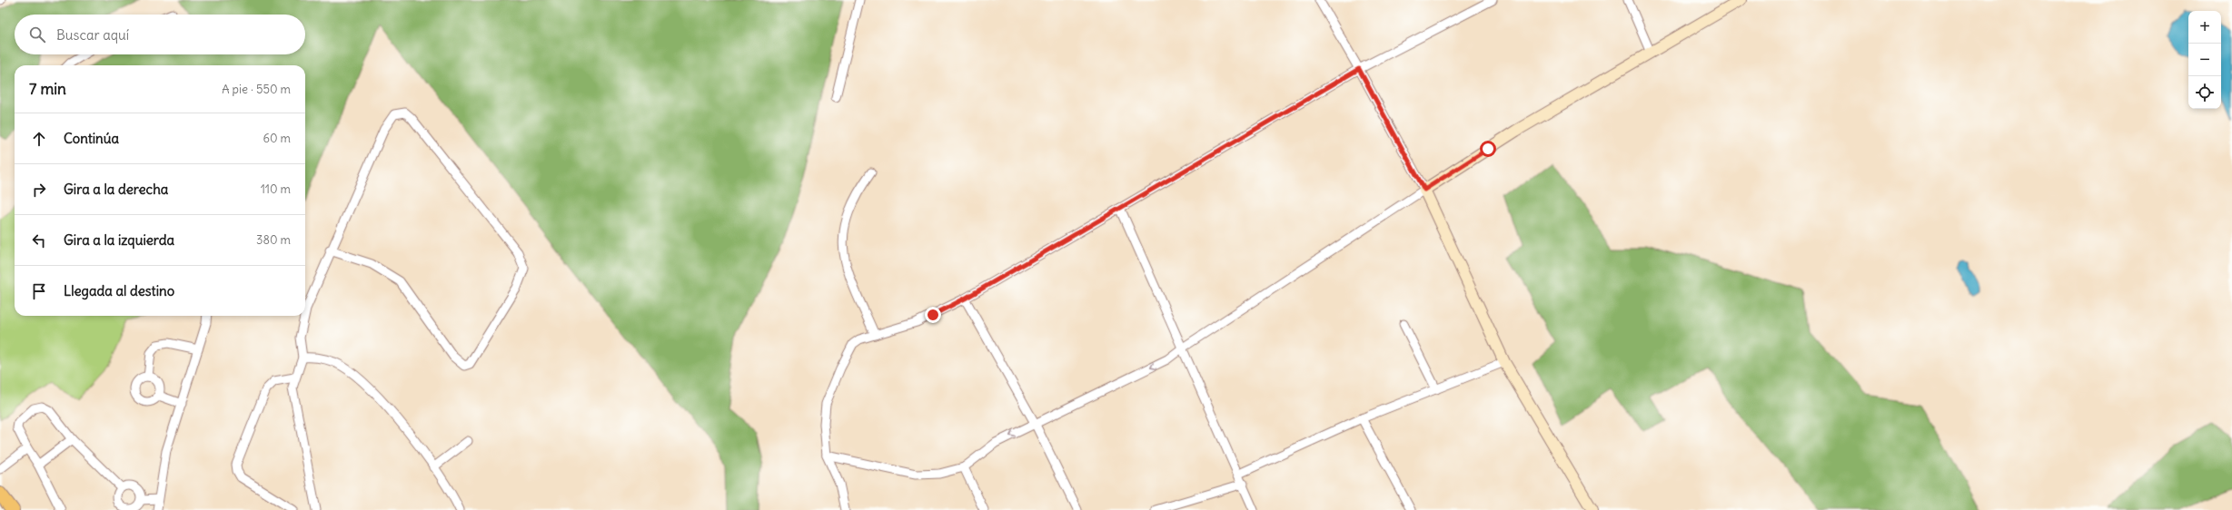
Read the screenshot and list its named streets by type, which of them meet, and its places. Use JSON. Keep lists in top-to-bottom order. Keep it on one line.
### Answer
{"page":{"map_buttons":["+","−"],"search":"Buscar aquí","heading":["7 min","A pie · 550 m"],"list":[["Continúa","60 m"],["Gira a la derecha","110 m"],["Gira a la izquierda","380 m"],"Llegada al destino"]}}
